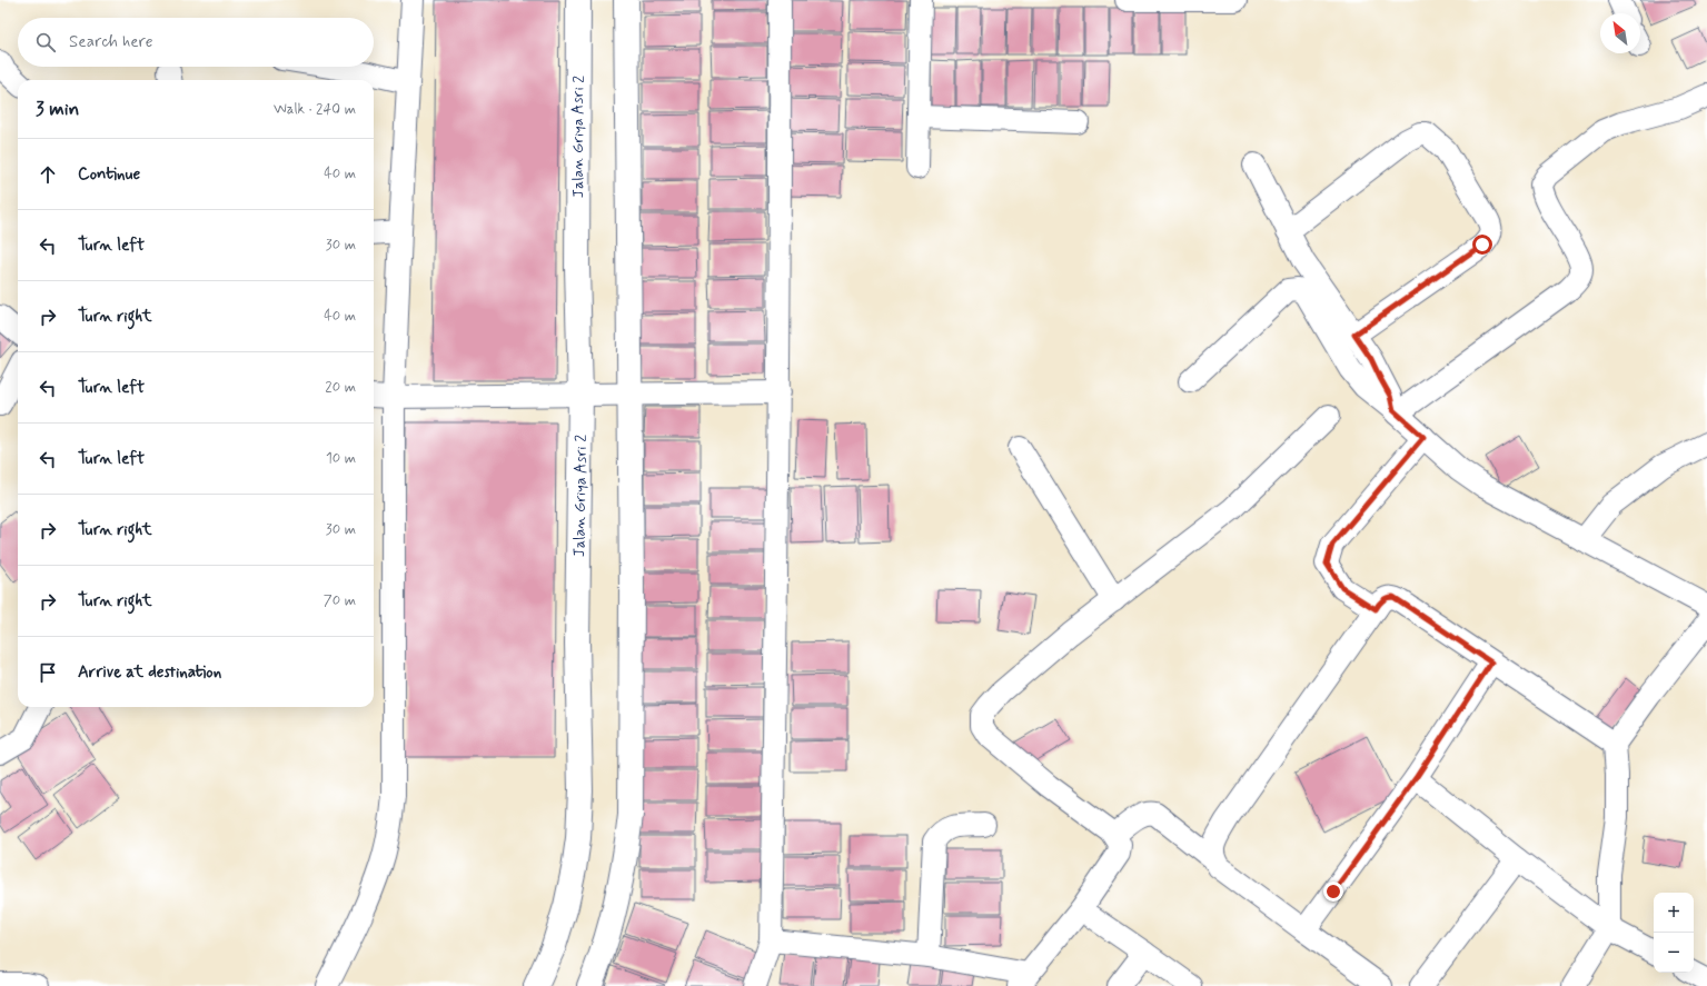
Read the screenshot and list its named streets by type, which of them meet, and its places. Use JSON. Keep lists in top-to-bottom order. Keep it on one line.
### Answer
{"streets":{"street":["Jalan Griya Asri 2"]},"north":"top left","page":{"search":"Search here","heading":["3 min","Walk · 240 m"],"list":[["Continue","40 m"],["Turn left","30 m"],["Turn right","40 m"],["Turn left","20 m"],["Turn left","10 m"],["Turn right","30 m"],["Turn right","70 m"],"Arrive at destination"],"map_buttons":["+","−"]}}
